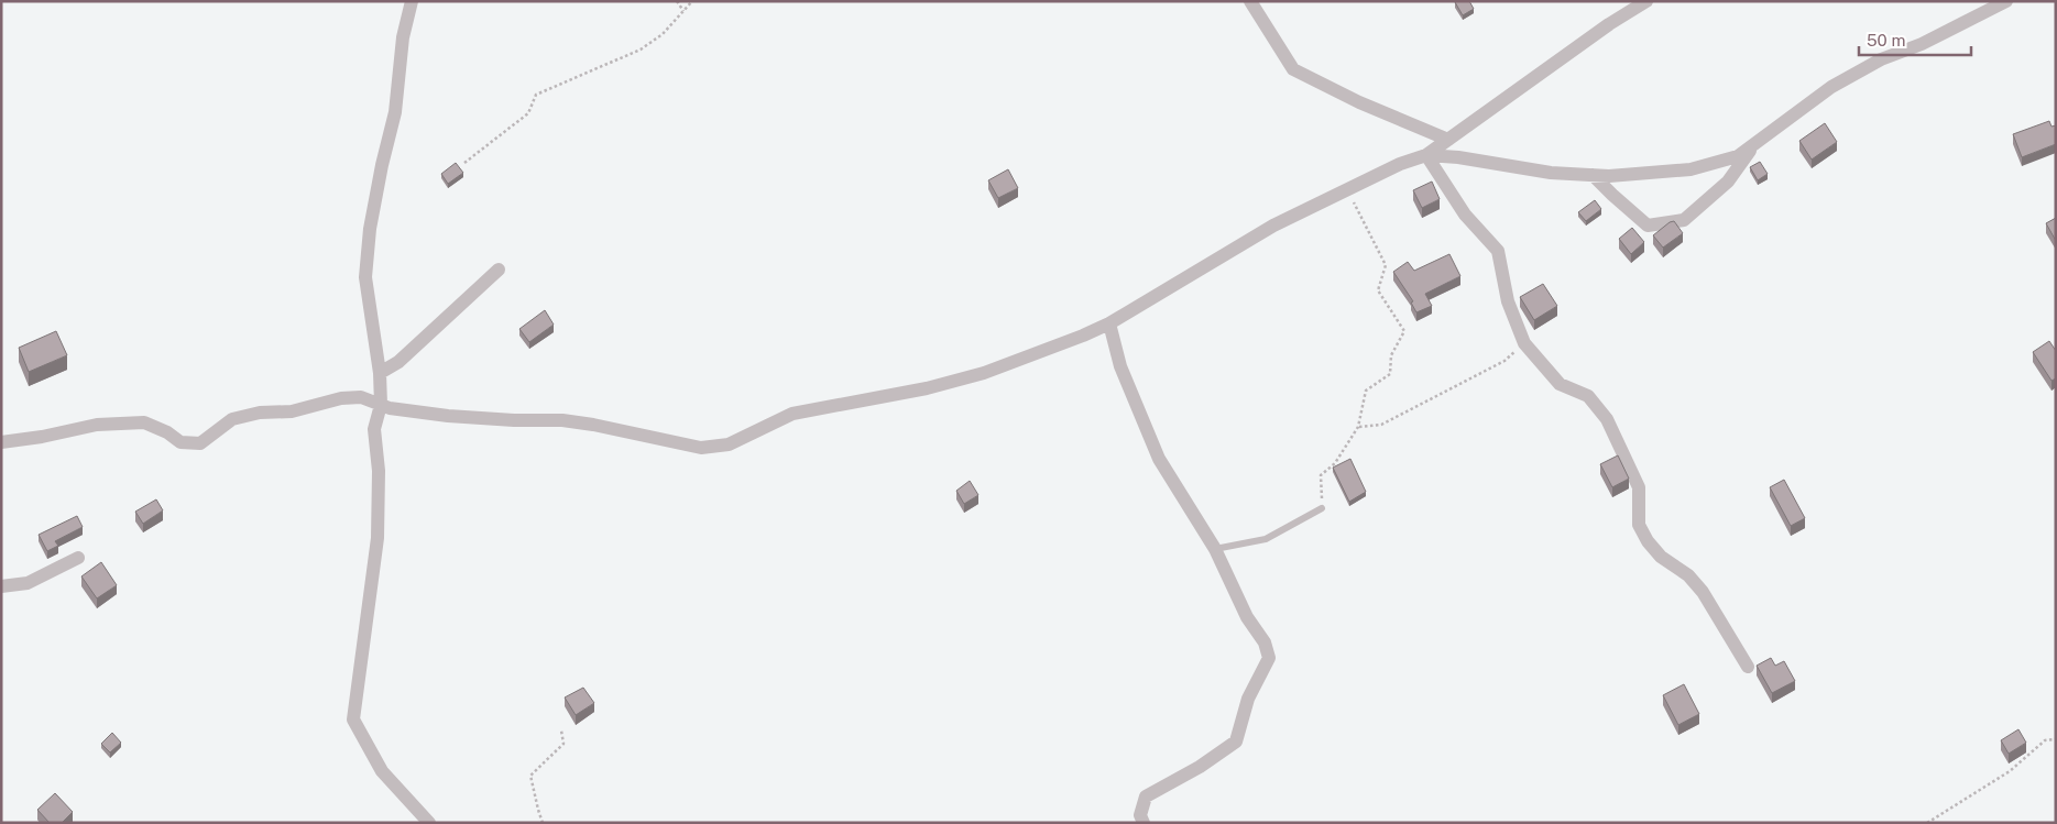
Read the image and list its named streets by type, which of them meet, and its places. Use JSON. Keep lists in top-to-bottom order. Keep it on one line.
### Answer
{"scale_bar":"50 m"}
